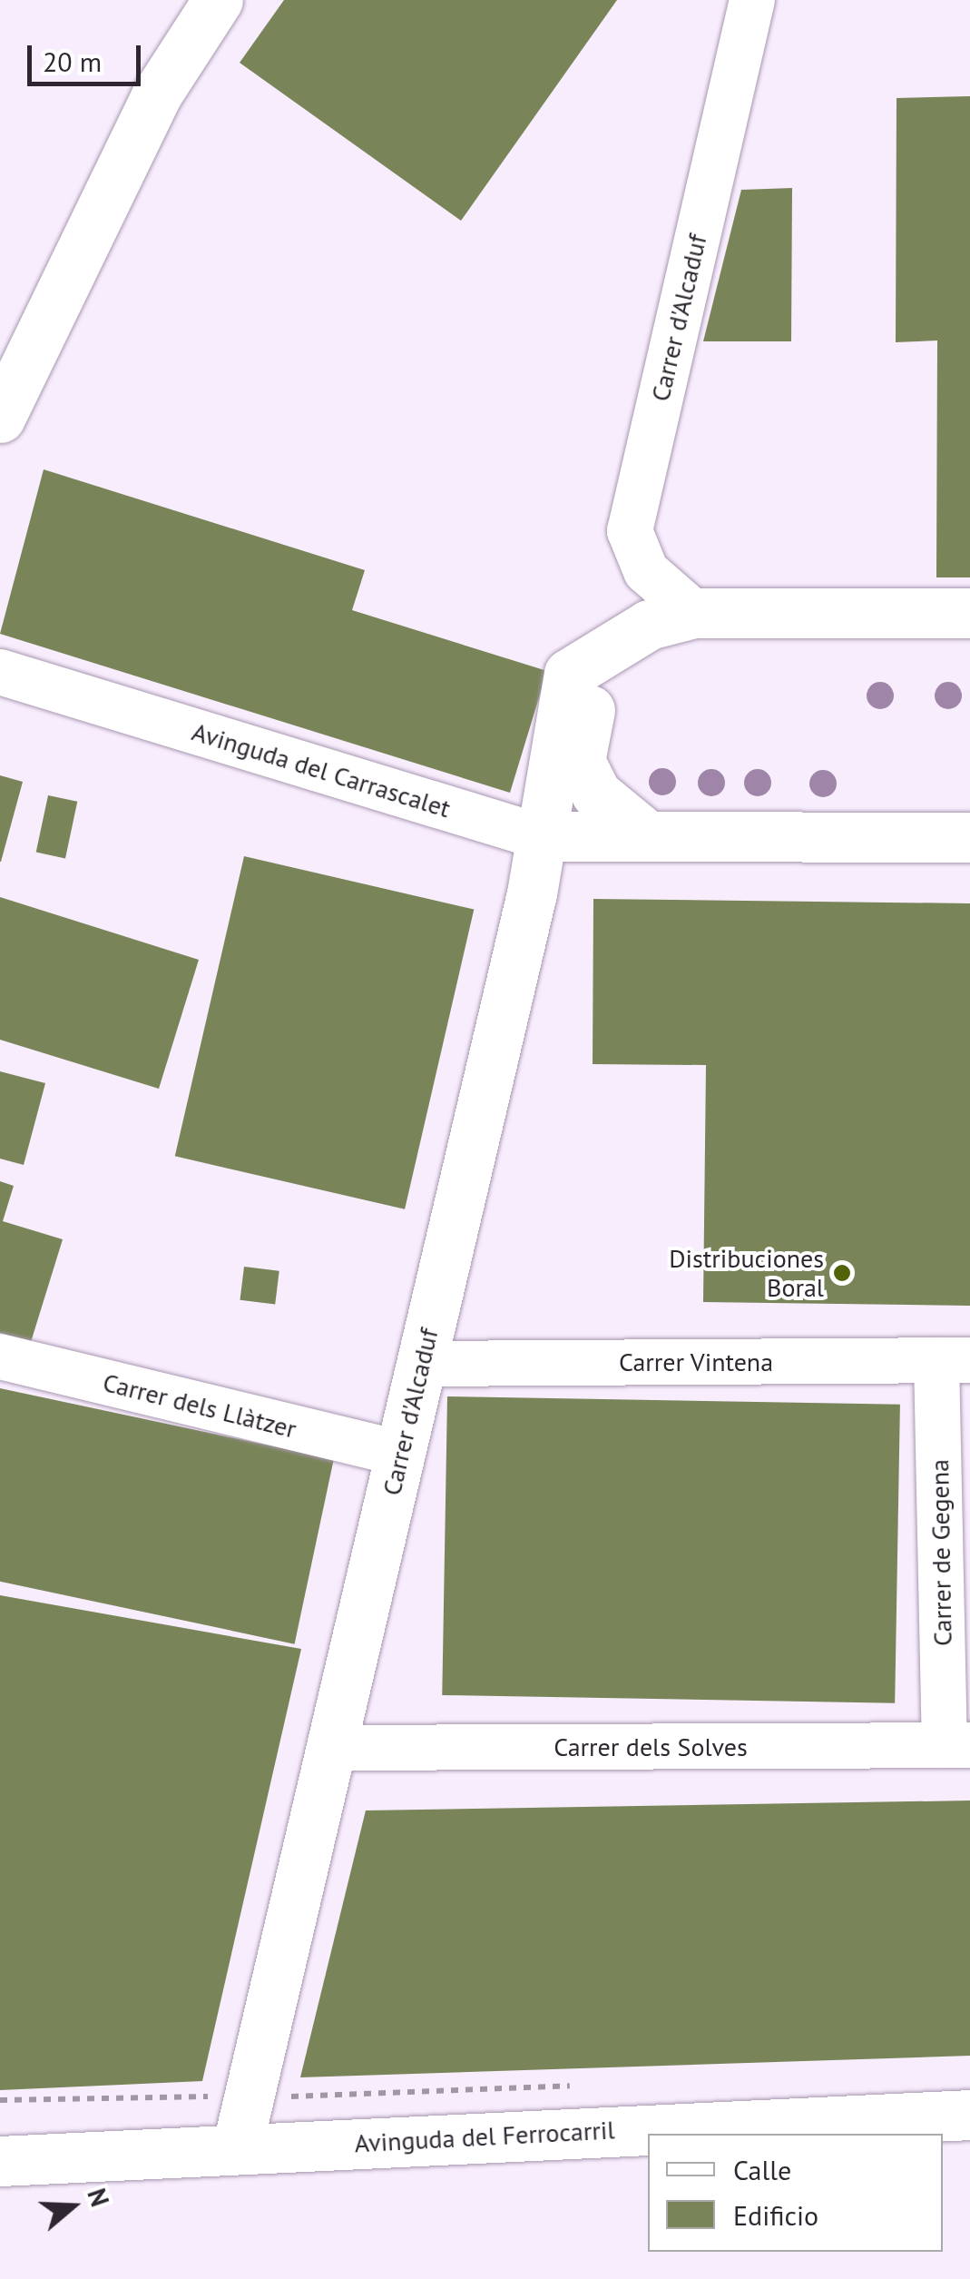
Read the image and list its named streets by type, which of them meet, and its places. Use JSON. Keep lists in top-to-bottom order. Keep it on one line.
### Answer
{"streets":{"street":["Carrer d'Alcaduf","Avinguda del Carrascalet","Carrer Vintena","Carrer dels Llàtzer","Carrer de Gegena","Carrer dels Solves","Avinguda del Ferrocarril"]},"crossings":[["Carrer d'Alcaduf","Avinguda del Carrascalet"],["Carrer d'Alcaduf","Carrer Vintena"],["Carrer d'Alcaduf","Carrer dels Llàtzer"],["Carrer d'Alcaduf","Carrer dels Solves"],["Carrer d'Alcaduf","Avinguda del Ferrocarril"],["Carrer Vintena","Carrer de Gegena"],["Carrer de Gegena","Carrer dels Solves"]],"places":["Distribuciones Boral"],"legend":["Calle","Edificio"],"scale_bar":"20 m","north":"right"}
